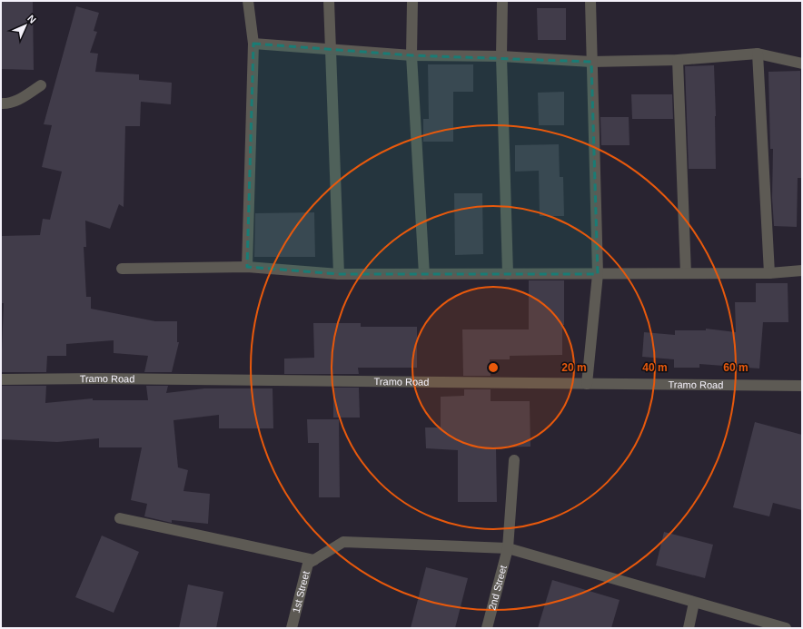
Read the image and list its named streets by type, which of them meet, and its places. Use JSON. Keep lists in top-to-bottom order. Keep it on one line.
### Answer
{"streets":{"street":["Tramo Road","2nd Street","1st Street"]},"north":"top right","rings":["20 m","40 m","60 m"]}
